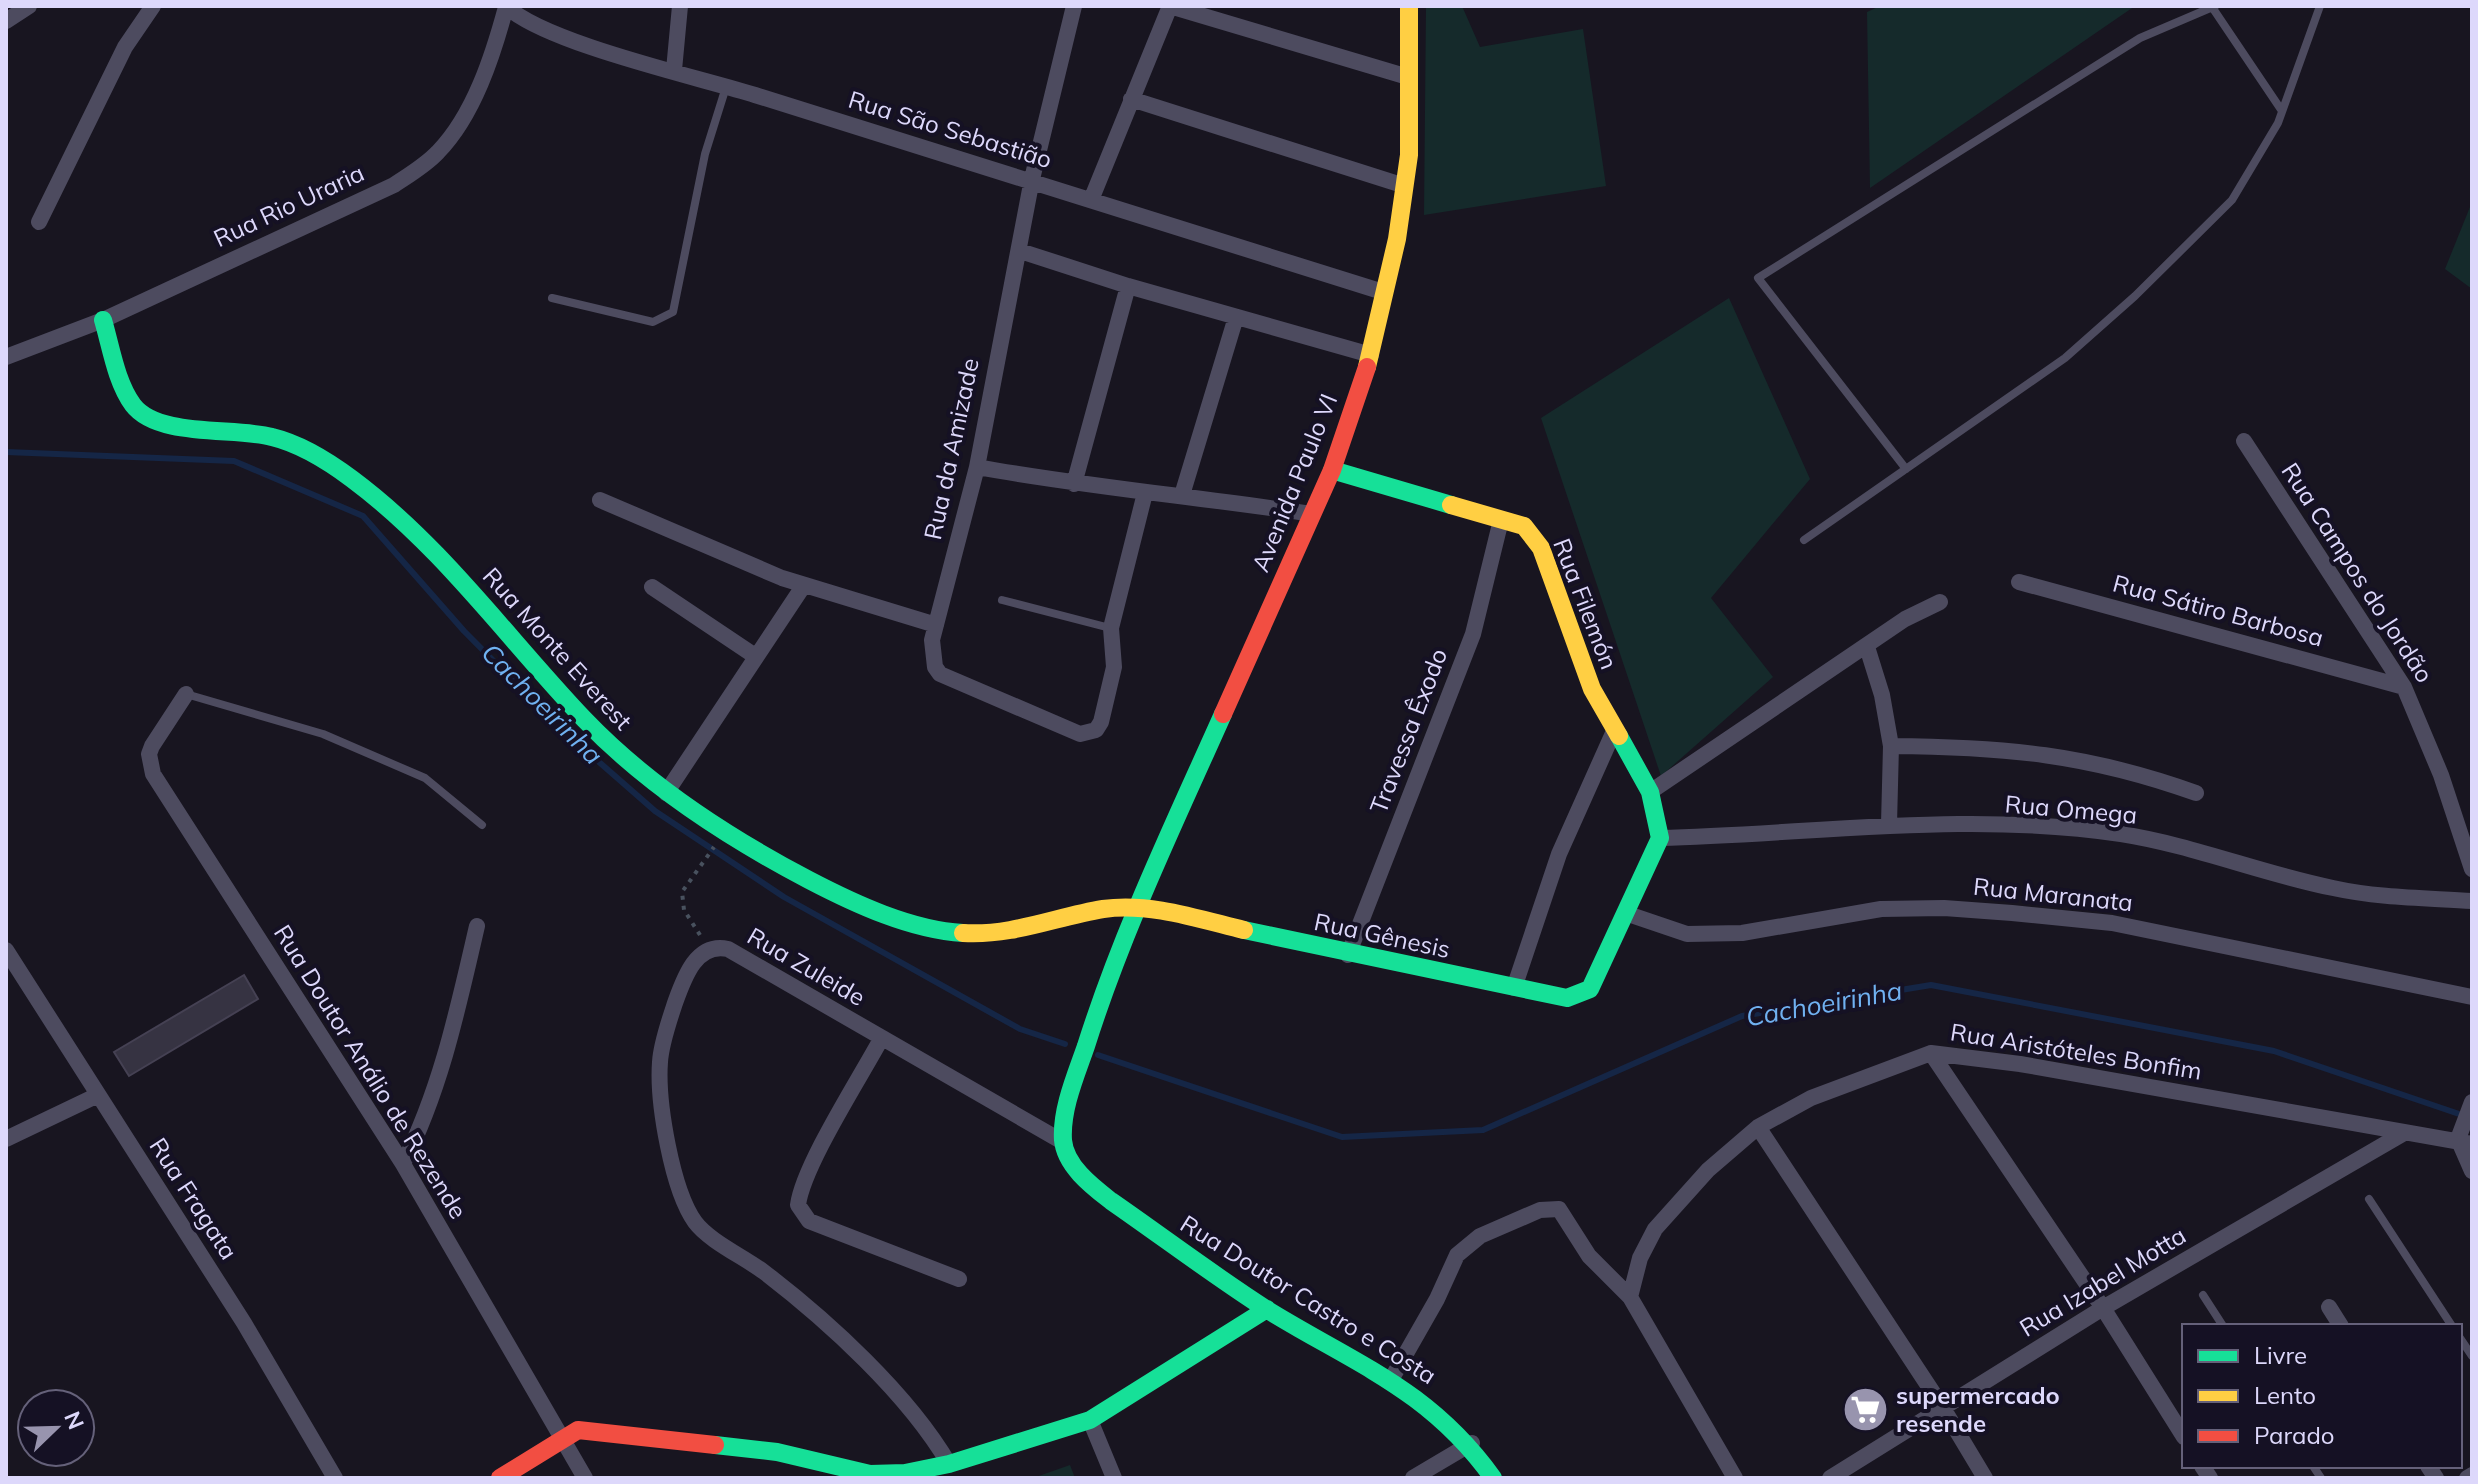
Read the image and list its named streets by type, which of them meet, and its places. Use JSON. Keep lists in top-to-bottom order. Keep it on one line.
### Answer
{"streets":{"street":["Rua São Sebastião","Rua Rio Uraria","Rua da Amizade","Avenida Paulo VI","Rua Campos do Jordão","Rua Filemón","Rua Sátiro Barbosa","Rua Monte Everest","Travessa Êxodo","Rua Omega","Rua Maranata","Rua Gênesis","Rua Zuleide","Rua Aristóteles Bonfim","Rua Doutor Análio de Rezende","Rua Fragata","Rua Izabel Motta","Rua Doutor Castro e Costa"]},"crossings":[["Rua São Sebastião","Rua Rio Uraria"],["Rua São Sebastião","Rua da Amizade"],["Rua São Sebastião","Avenida Paulo VI"],["Rua Rio Uraria","Rua Monte Everest"],["Avenida Paulo VI","Rua Filemón"],["Avenida Paulo VI","Rua Monte Everest"],["Avenida Paulo VI","Rua Gênesis"],["Rua Campos do Jordão","Rua Sátiro Barbosa"],["Rua Filemón","Travessa Êxodo"],["Rua Filemón","Rua Omega"],["Rua Filemón","Rua Gênesis"],["Rua Monte Everest","Rua Gênesis"],["Travessa Êxodo","Rua Gênesis"],["Rua Omega","Rua Gênesis"],["Rua Maranata","Rua Gênesis"],["Rua Zuleide","Rua Doutor Castro e Costa"],["Rua Aristóteles Bonfim","Rua Izabel Motta"]],"water":["Cachoeirinha"],"places":{"supermarket":["supermercado resende"]},"legend":["Livre","Lento","Parado"],"north":"top right"}
